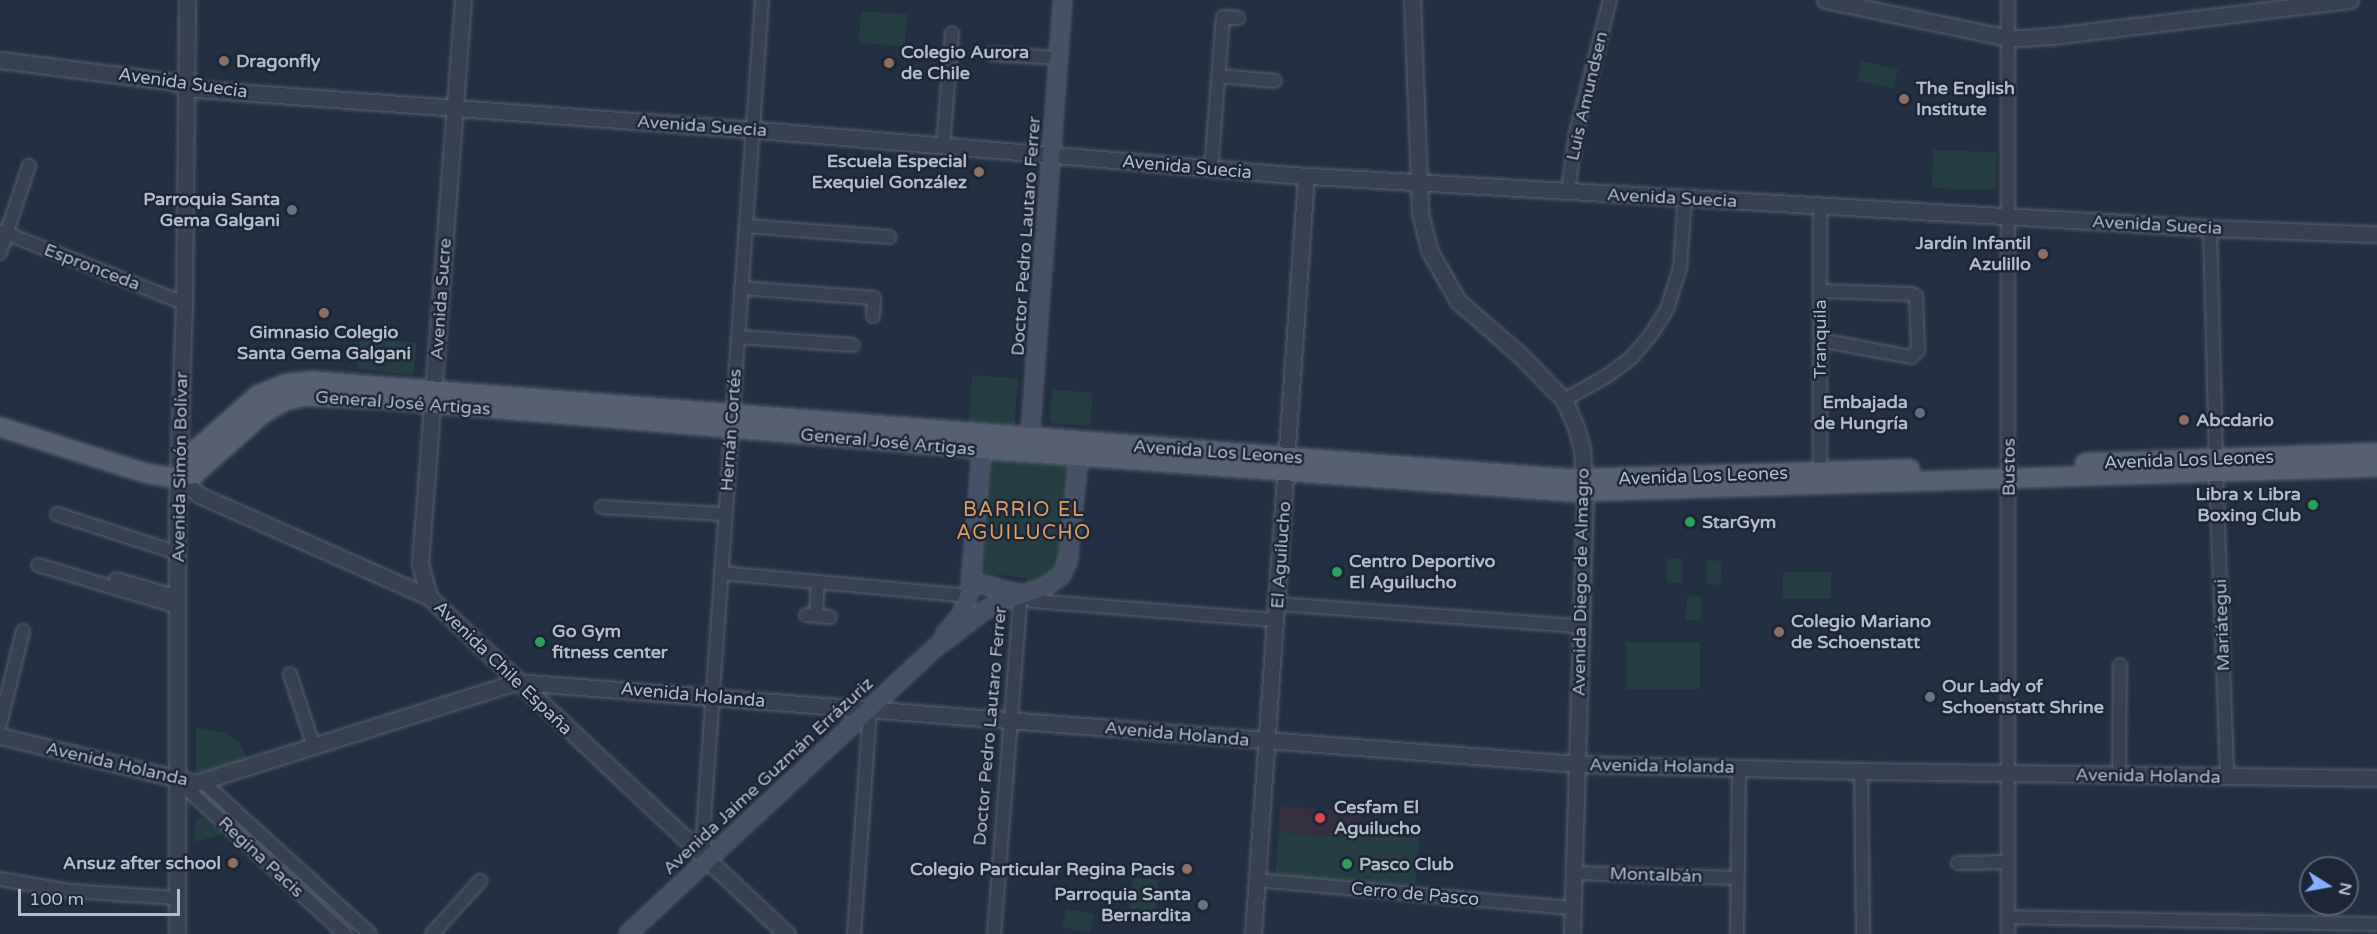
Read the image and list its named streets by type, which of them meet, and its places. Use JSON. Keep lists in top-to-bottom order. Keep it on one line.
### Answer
{"streets":{"main road":["Doctor Pedro Lautaro Ferrer","General José Artigas","Avenida Los Leones","Avenida Jaime Guzmán Errázuriz"],"street":["Avenida Suecia","Luis Amundsen","Espronceda","Avenida Sucre","Tranquila","Hernán Cortés","Avenida Simón Bolívar","Bustos","El Aguilucho","Avenida Diego de Almagro","Mariátegui","Avenida Chile España","Avenida Holanda","Regina Pacis","Montalbán","Cerro de Pasco"]},"crossings":[["Avenida Suecia","Luis Amundsen"],["Avenida Suecia","Doctor Pedro Lautaro Ferrer"],["Avenida Suecia","Avenida Sucre"],["Avenida Suecia","Tranquila"],["Avenida Suecia","Hernán Cortés"],["Avenida Suecia","Avenida Simón Bolívar"],["Avenida Suecia","Bustos"],["Avenida Suecia","El Aguilucho"],["Avenida Suecia","Avenida Diego de Almagro"],["Avenida Suecia","Mariátegui"],["Doctor Pedro Lautaro Ferrer","General José Artigas"],["Doctor Pedro Lautaro Ferrer","Avenida Los Leones"],["Doctor Pedro Lautaro Ferrer","Avenida Holanda"],["Doctor Pedro Lautaro Ferrer","Avenida Jaime Guzmán Errázuriz"],["Espronceda","Avenida Simón Bolívar"],["Avenida Sucre","General José Artigas"],["Avenida Sucre","Avenida Chile España"],["Tranquila","Avenida Los Leones"],["General José Artigas","Hernán Cortés"],["General José Artigas","Avenida Los Leones"],["General José Artigas","Avenida Simón Bolívar"],["General José Artigas","Avenida Chile España"],["Hernán Cortés","Avenida Chile España"],["Hernán Cortés","Avenida Holanda"],["Hernán Cortés","Avenida Jaime Guzmán Errázuriz"],["Avenida Los Leones","Bustos"],["Avenida Los Leones","El Aguilucho"],["Avenida Los Leones","Avenida Diego de Almagro"],["Avenida Los Leones","Mariátegui"],["Avenida Simón Bolívar","Avenida Chile España"],["Avenida Simón Bolívar","Avenida Holanda"],["Avenida Simón Bolívar","Regina Pacis"],["Bustos","Avenida Holanda"],["El Aguilucho","Avenida Holanda"],["El Aguilucho","Cerro de Pasco"],["Avenida Diego de Almagro","Avenida Holanda"],["Avenida Diego de Almagro","Montalbán"],["Avenida Diego de Almagro","Cerro de Pasco"],["Mariátegui","Avenida Holanda"],["Avenida Chile España","Avenida Holanda"],["Avenida Chile España","Avenida Jaime Guzmán Errázuriz"],["Avenida Holanda","Avenida Jaime Guzmán Errázuriz"],["Avenida Holanda","Regina Pacis"]],"districts":["BARRIO EL AGUILUCHO"],"places":["Dragonfly","Colegio Aurora de Chile","The English Institute","Escuela Especial Exequiel González","Parroquia Santa Gema Galgani","Jardín Infantil Azulillo","Gimnasio Colegio Santa Gema Galgani","Embajada de Hungría","Abcdario","Libra x Libra Boxing Club","StarGym","Centro Deportivo El Aguilucho","Colegio Mariano de Schoenstatt","Go Gym fitness center","Our Lady of Schoenstatt Shrine","Cesfam El Aguilucho","Ansuz after school","Pasco Club","Colegio Particular Regina Pacis","Parroquia Santa Bernardita"],"scale_bar":"100 m","north":"right"}
